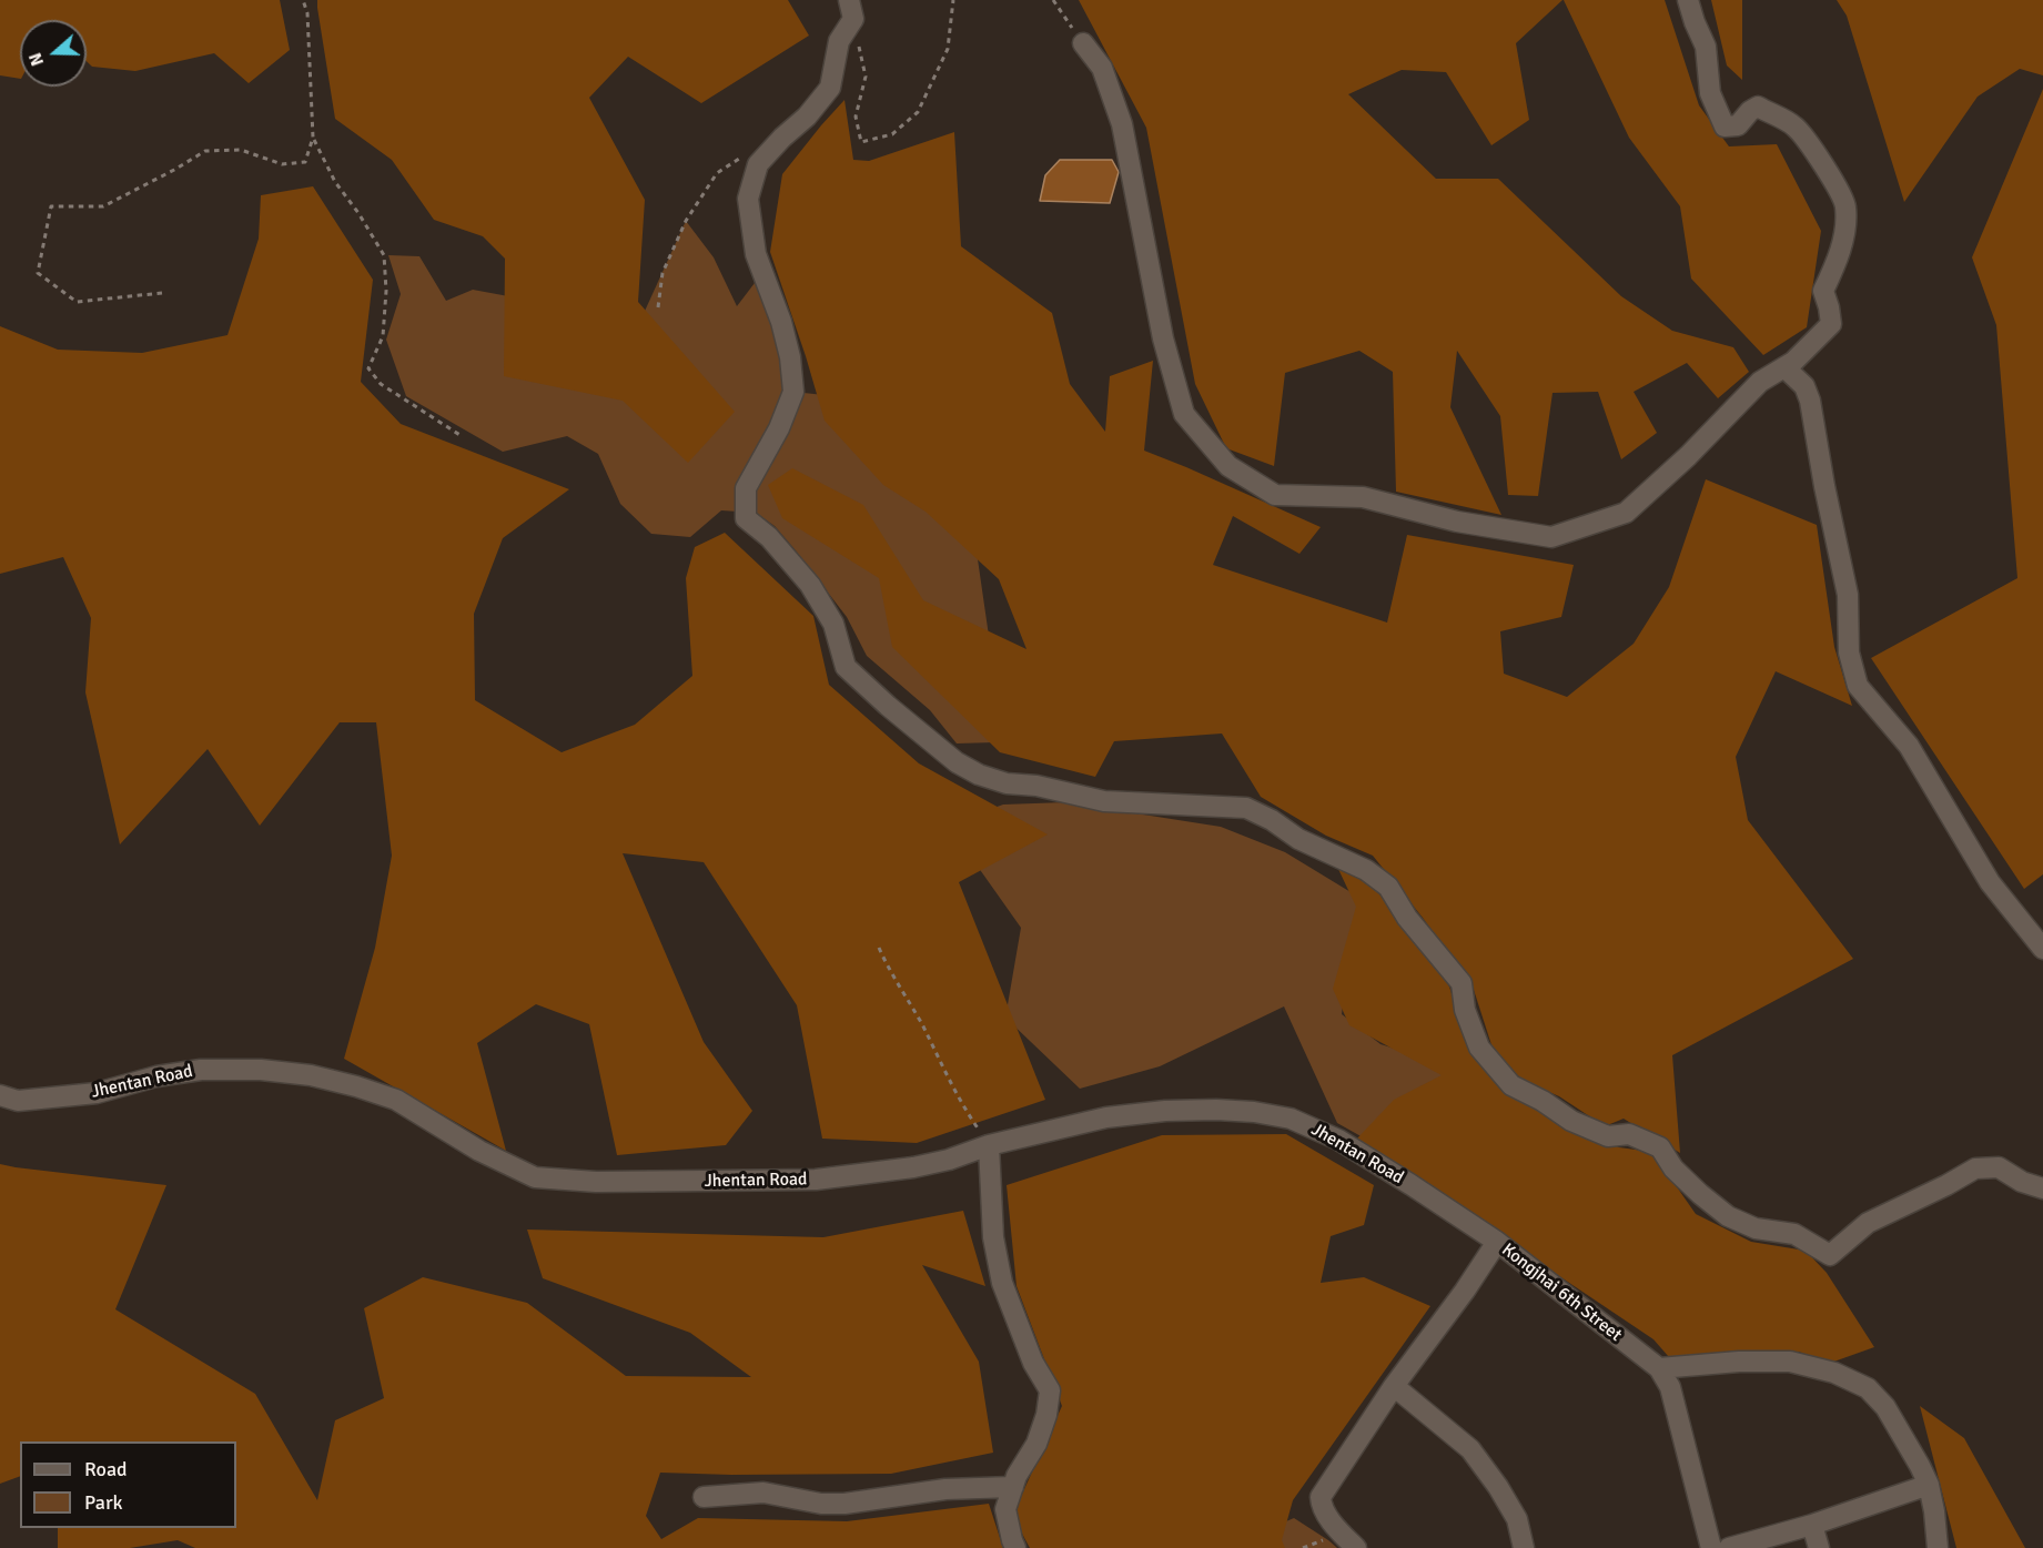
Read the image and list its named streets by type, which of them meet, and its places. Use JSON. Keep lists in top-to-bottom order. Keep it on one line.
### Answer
{"streets":{"street":["Jhentan Road","Kongjhai 6th Street"]},"crossings":[["Jhentan Road","Kongjhai 6th Street"]],"legend":["Road","Park"],"north":"left"}
